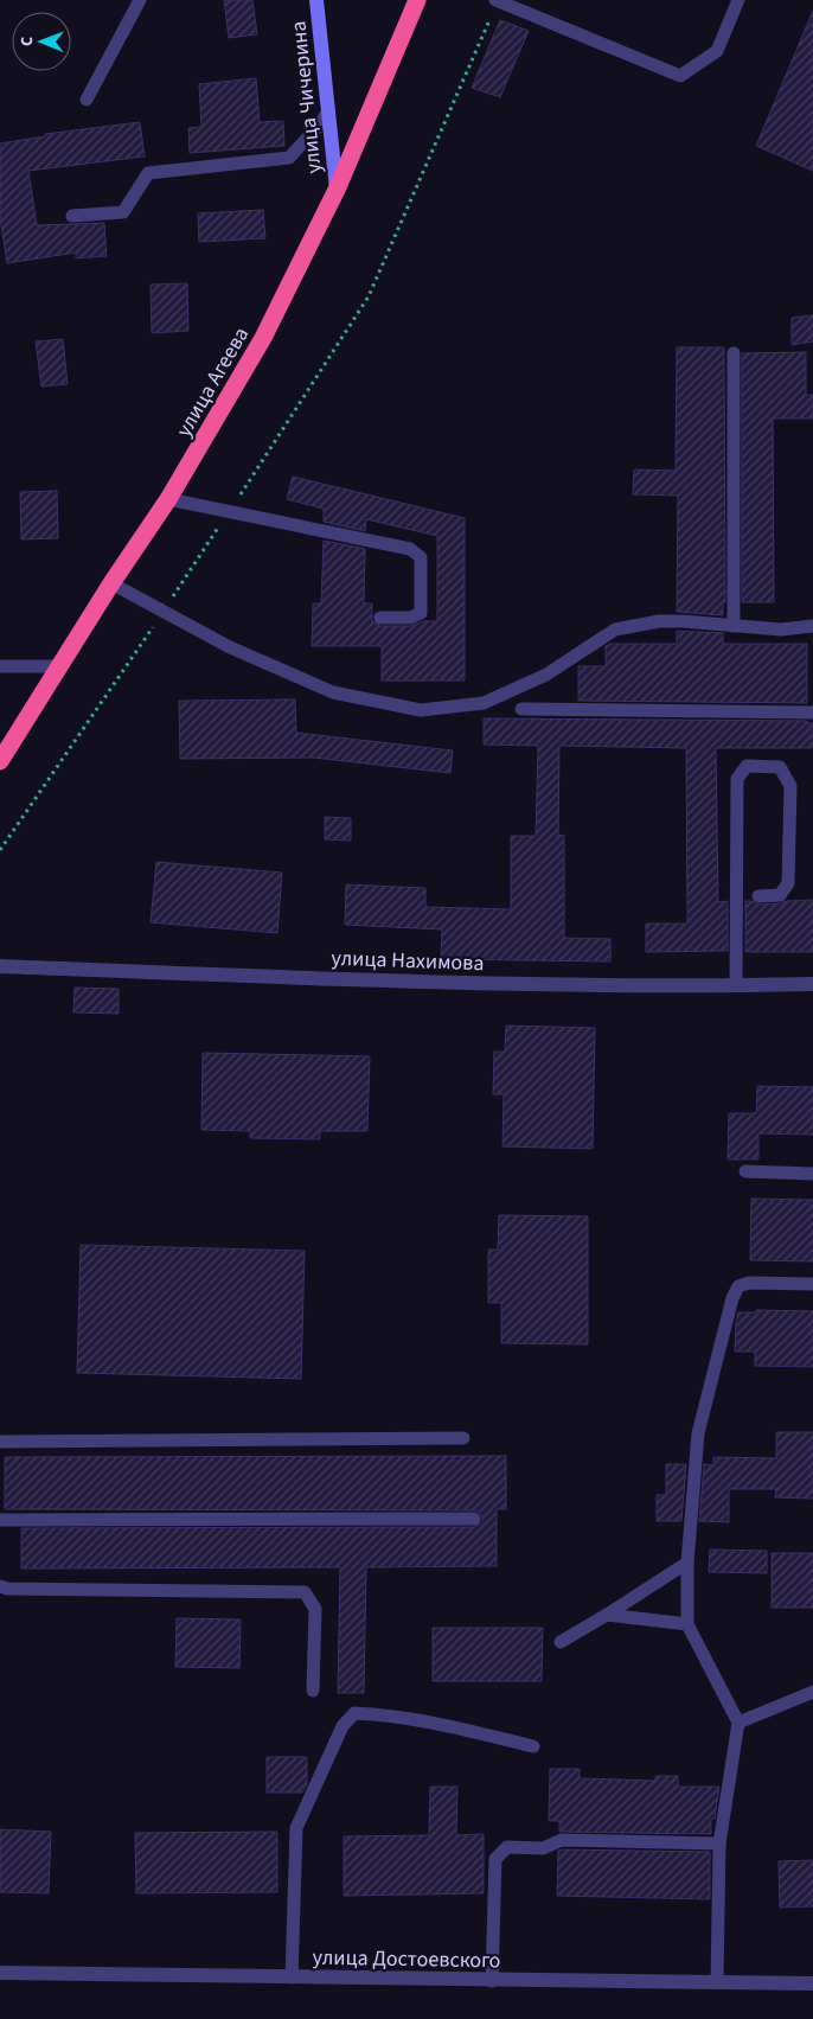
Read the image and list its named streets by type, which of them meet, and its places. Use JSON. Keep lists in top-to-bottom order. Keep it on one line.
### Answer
{"streets":{"highway":["улица Агеева"],"main road":["улица Чичерина"],"street":["улица Нахимова","улица Достоевского"]},"crossings":[["улица Чичерина","улица Агеева"]],"north":"left"}
